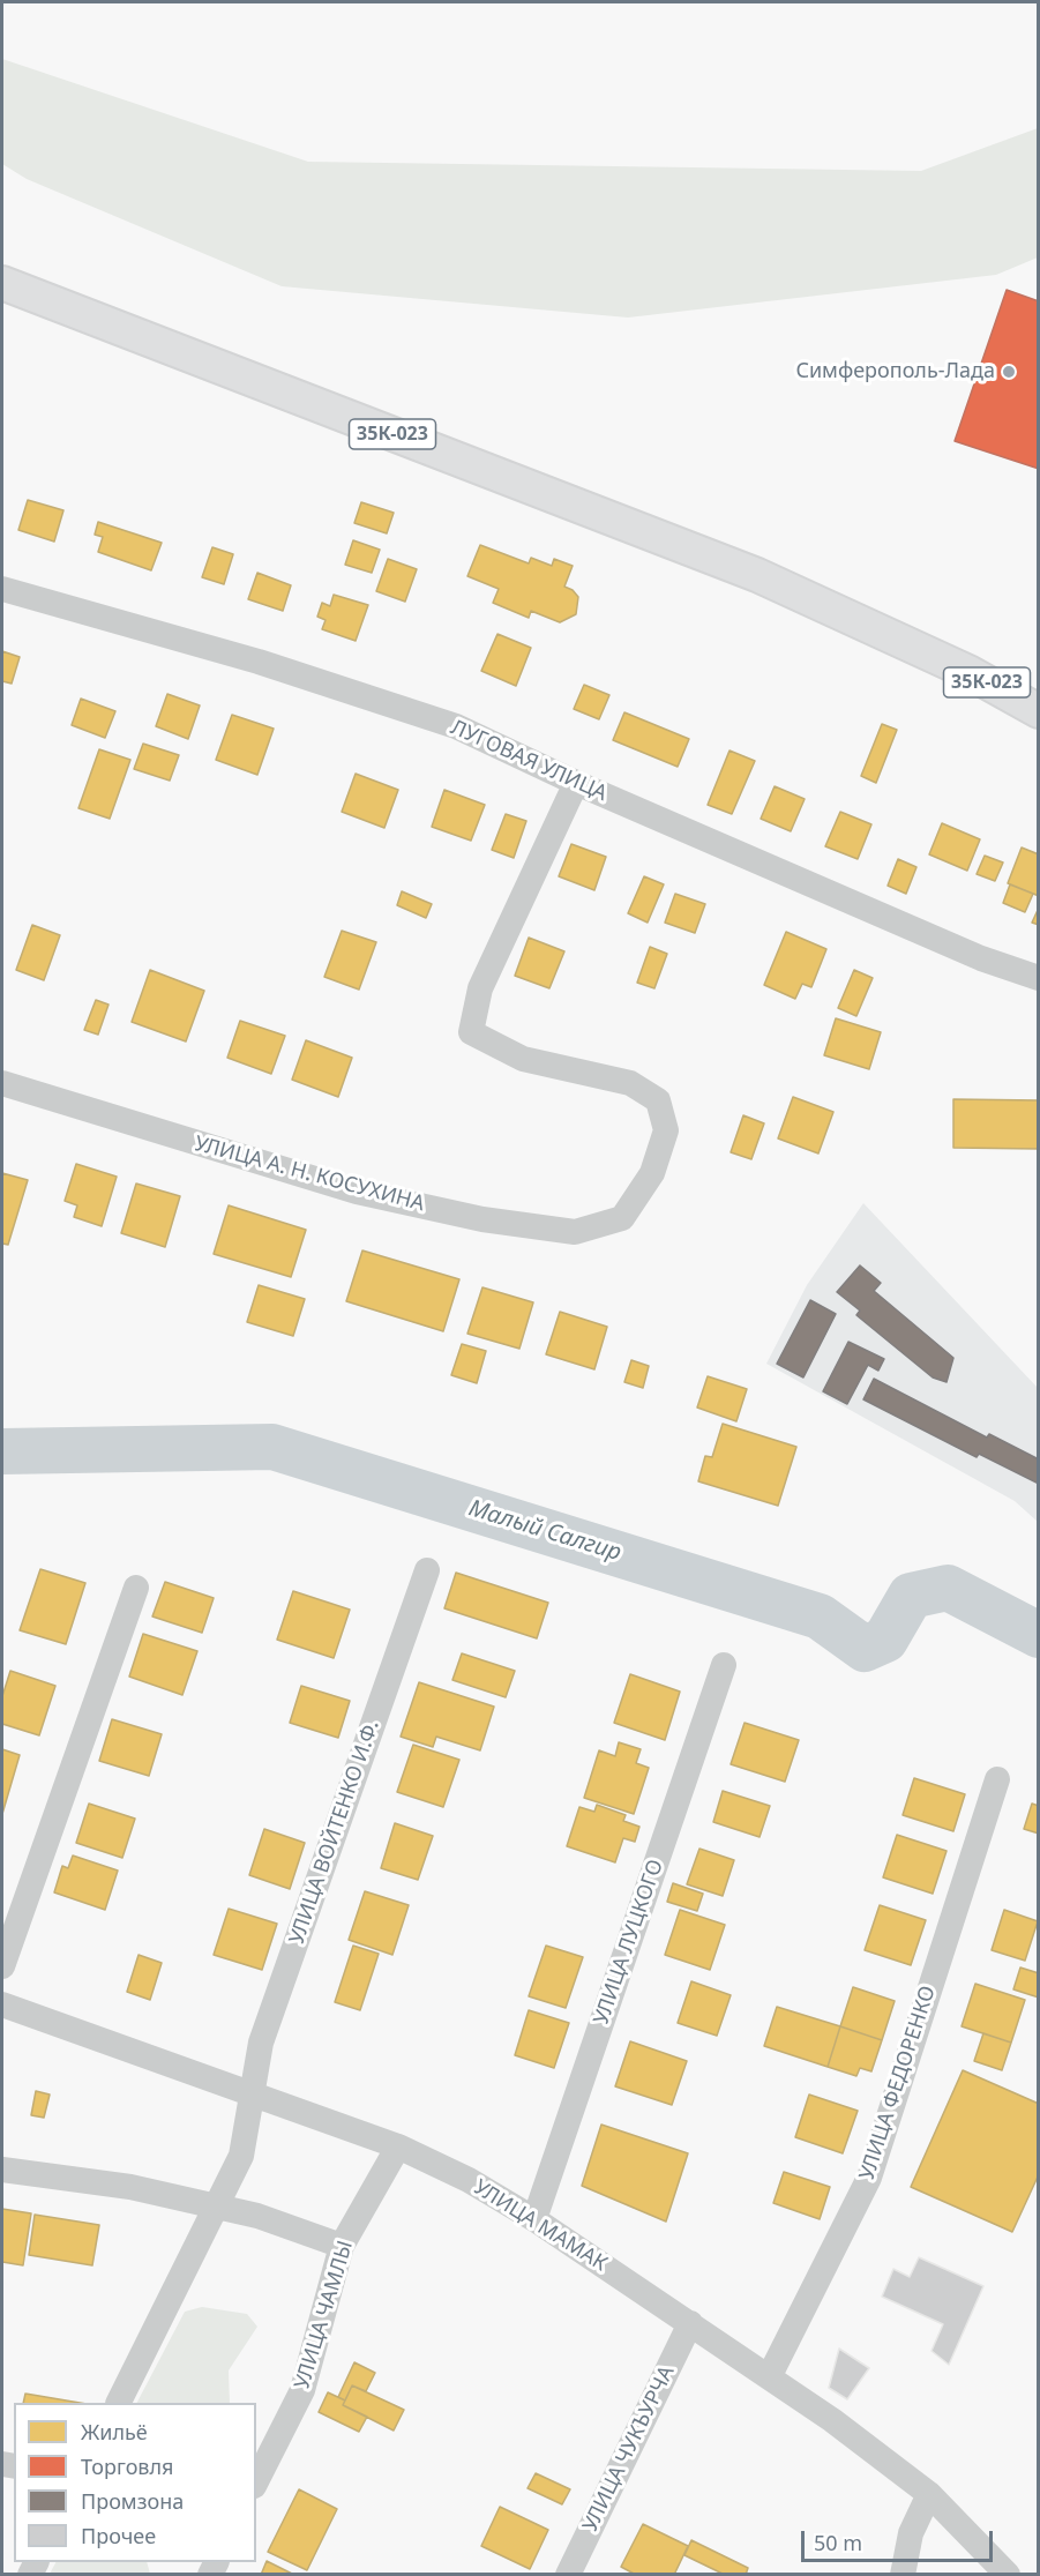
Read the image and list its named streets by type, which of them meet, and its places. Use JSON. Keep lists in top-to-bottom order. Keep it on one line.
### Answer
{"streets":{"main road":["35К-023"],"street":["ЛУГОВАЯ УЛИЦА","УЛИЦА А. Н. КОСУХИНА","УЛИЦА ВОЙТЕНКО И.Ф.","УЛИЦА ЛУЦКОГО","УЛИЦА ФЕДОРЕНКО","УЛИЦА МАМАК","УЛИЦА ЧАМЛЫ","УЛИЦА ЧУКЪУРЧА"]},"crossings":[["ЛУГОВАЯ УЛИЦА","УЛИЦА А. Н. КОСУХИНА"],["УЛИЦА ВОЙТЕНКО И.Ф.","УЛИЦА МАМАК"],["УЛИЦА ЛУЦКОГО","УЛИЦА МАМАК"],["УЛИЦА ФЕДОРЕНКО","УЛИЦА МАМАК"],["УЛИЦА МАМАК","УЛИЦА ЧАМЛЫ"],["УЛИЦА МАМАК","УЛИЦА ЧУКЪУРЧА"]],"water":["Малый Салгир"],"places":["Симферополь-Лада"],"legend":["Жильё","Торговля","Промзона","Прочее"],"scale_bar":"50 m"}
